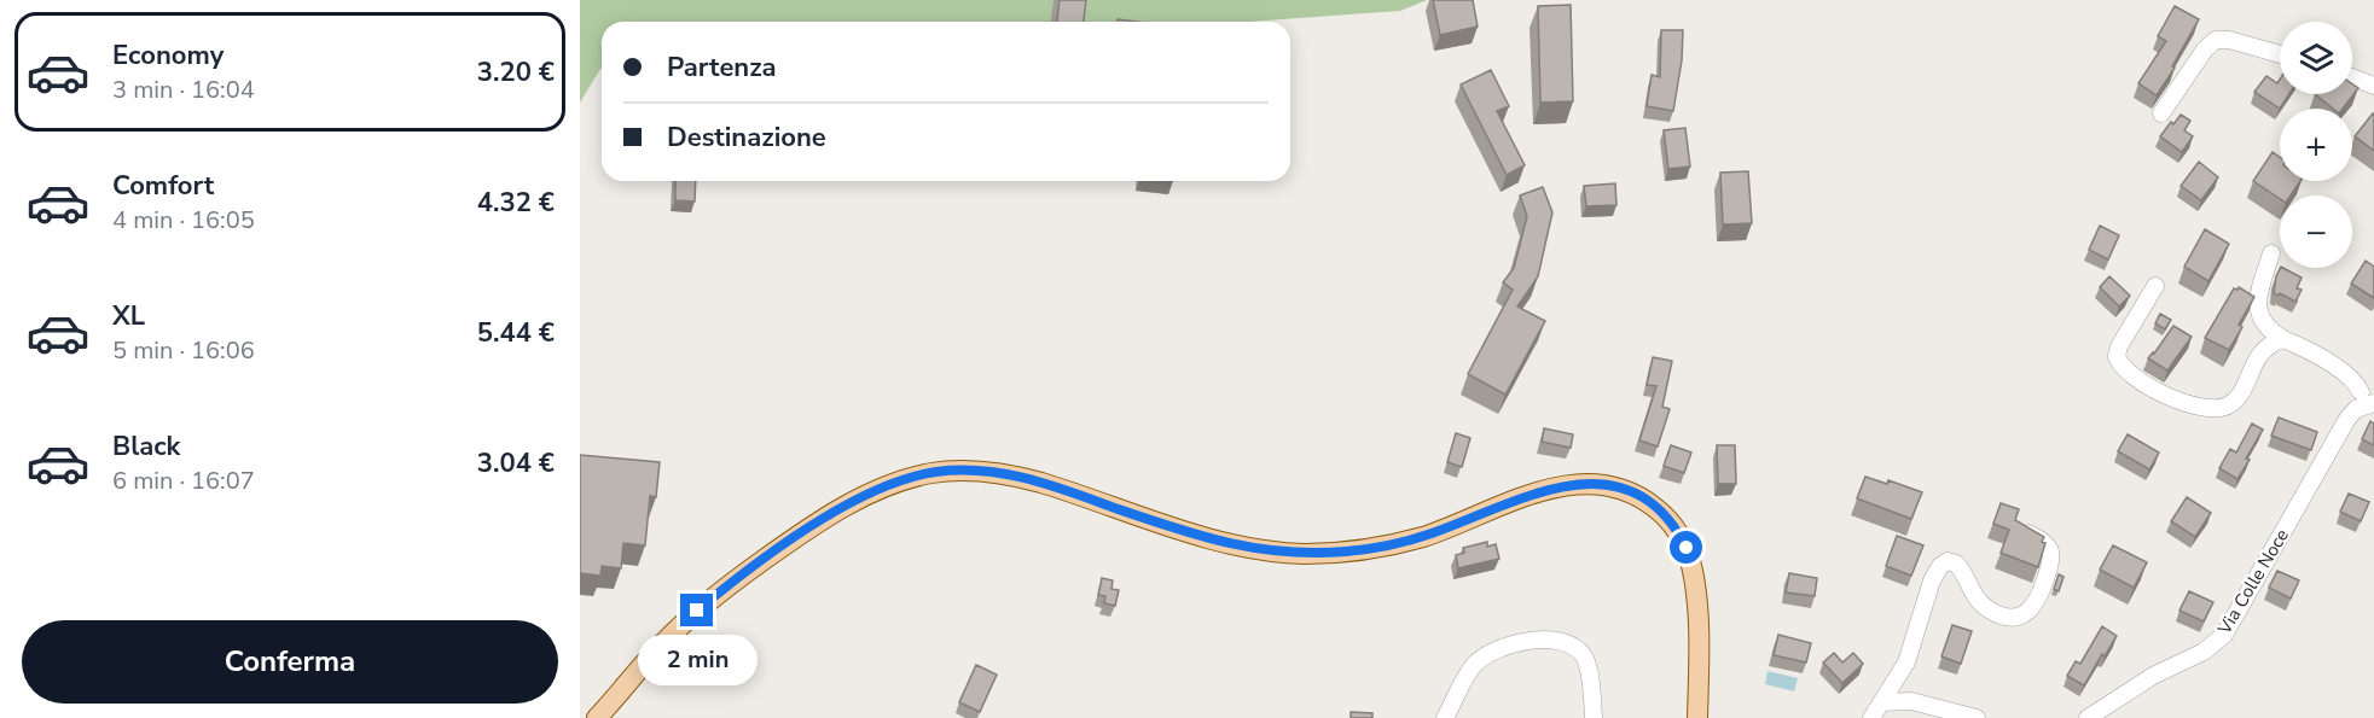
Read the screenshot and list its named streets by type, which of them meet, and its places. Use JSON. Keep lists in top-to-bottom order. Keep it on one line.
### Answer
{"streets":{"street":["Via Colle Noce"]},"page":{"list":[{"name":"Economy","note":"3 min · 16:04","value":"3.20 €"},{"name":"Comfort","note":"4 min · 16:05","value":"4.32 €"},{"name":"XL","note":"5 min · 16:06","value":"5.44 €"},{"name":"Black","note":"6 min · 16:07","value":"3.04 €"}],"map_buttons":["+","−"],"banner":["Partenza","Destinazione"],"buttons":"Conferma","bubble":"2 min"}}
